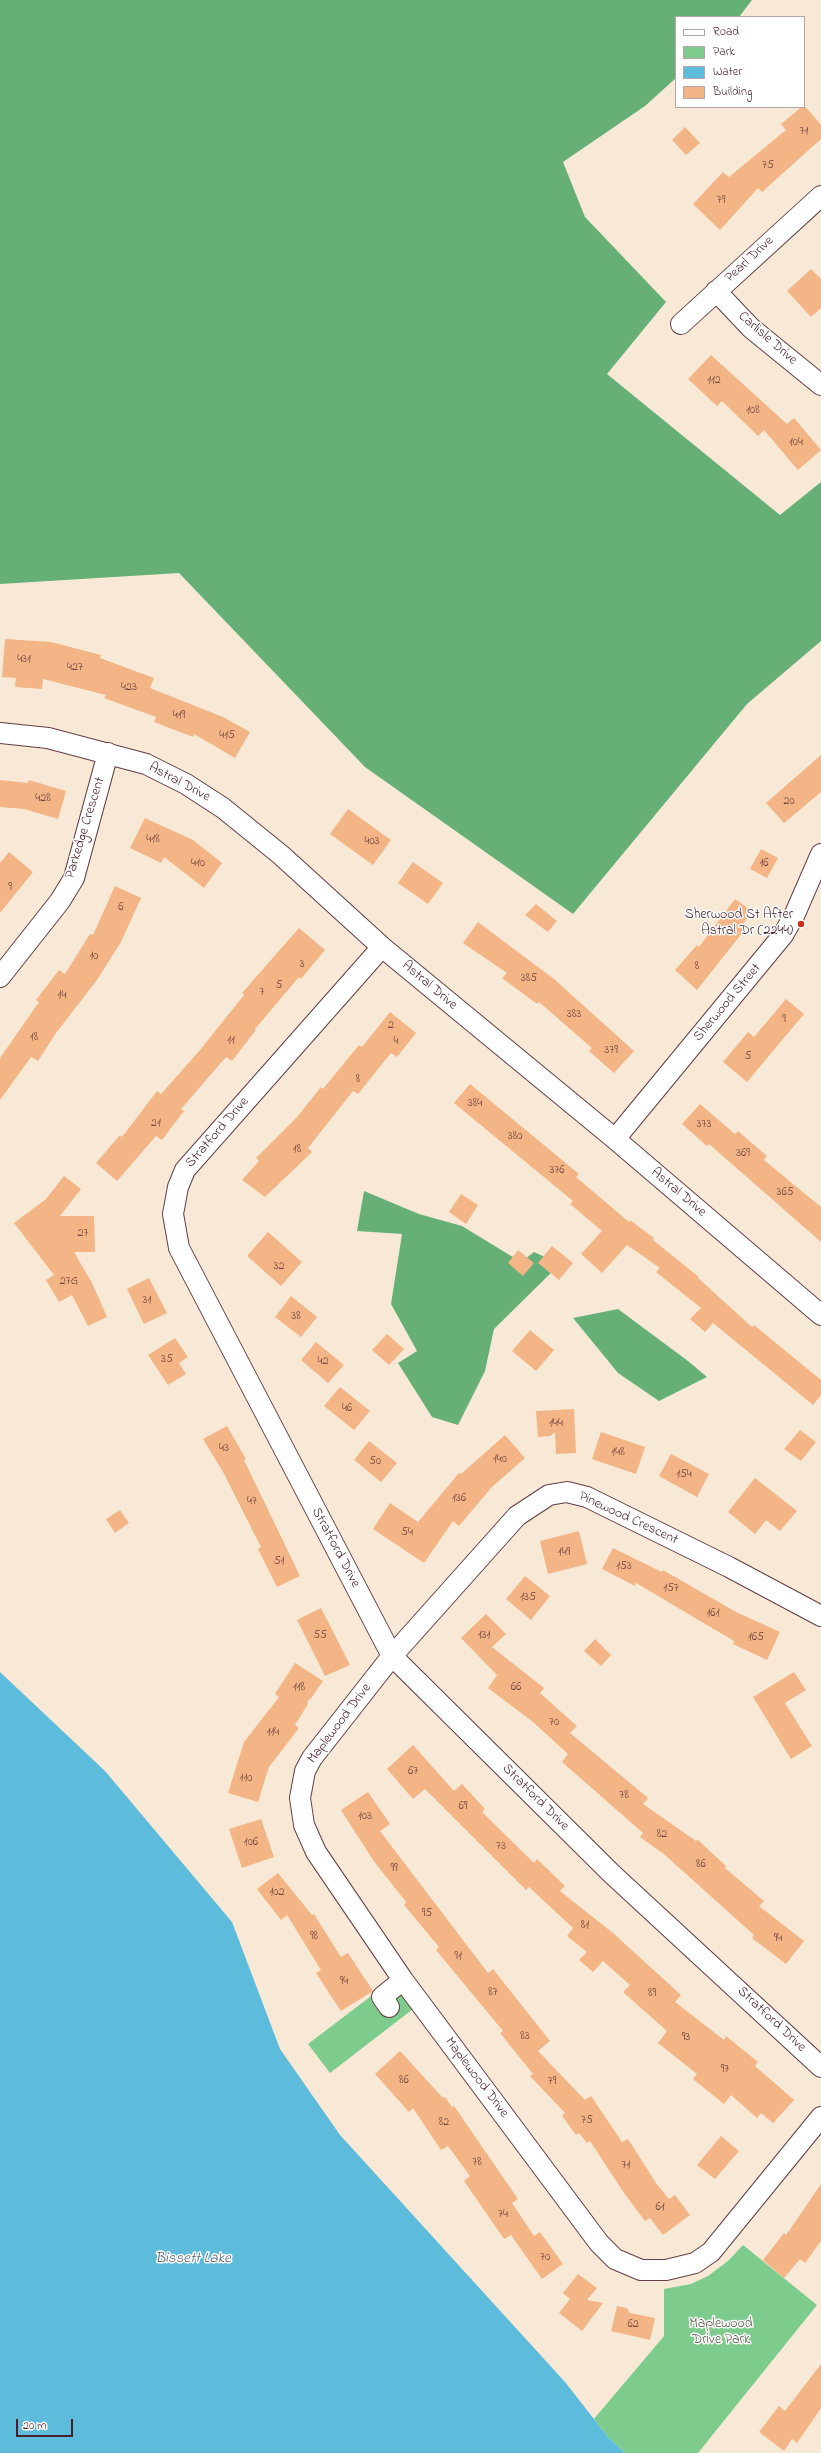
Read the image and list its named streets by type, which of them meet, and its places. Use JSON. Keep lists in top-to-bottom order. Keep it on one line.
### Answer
{"streets":{"street":["Pearl Drive","Carlisle Drive","Astral Drive","Parkedge Crescent","Sherwood Street","Stratford Drive","Pinewood Crescent","Maplewood Drive"]},"crossings":[["Pearl Drive","Carlisle Drive"],["Astral Drive","Parkedge Crescent"],["Astral Drive","Sherwood Street"],["Astral Drive","Stratford Drive"],["Stratford Drive","Pinewood Crescent"],["Stratford Drive","Maplewood Drive"],["Pinewood Crescent","Maplewood Drive"]],"water":["Bissett Lake"],"parks":["Maplewood Drive Park"],"places":["Sherwood St After Astral Dr (2244)"],"house_numbers":["71","75","79","112","108","104","431","427","423","419","415","428","20","418","403","410","16","9","6","10","3","8","385","5","7","14","383","9","2","18","11","4","379","5","8","384","21","373","380","18","369","376","365","27","32","27G","31","38","35","42","46","144","43","148","140","50","154","136","47","54","149","51","153","157","135","161","55","131","165","118","66","70","114","67","110","78","69","103","82","106","73","86","99","102","95","81","98","94","91","94","87","89","83","93","97","86","79","75","82","78","71","61","74","70","62"],"legend":["Road","Park","Water","Building"],"scale_bar":"20 m"}
